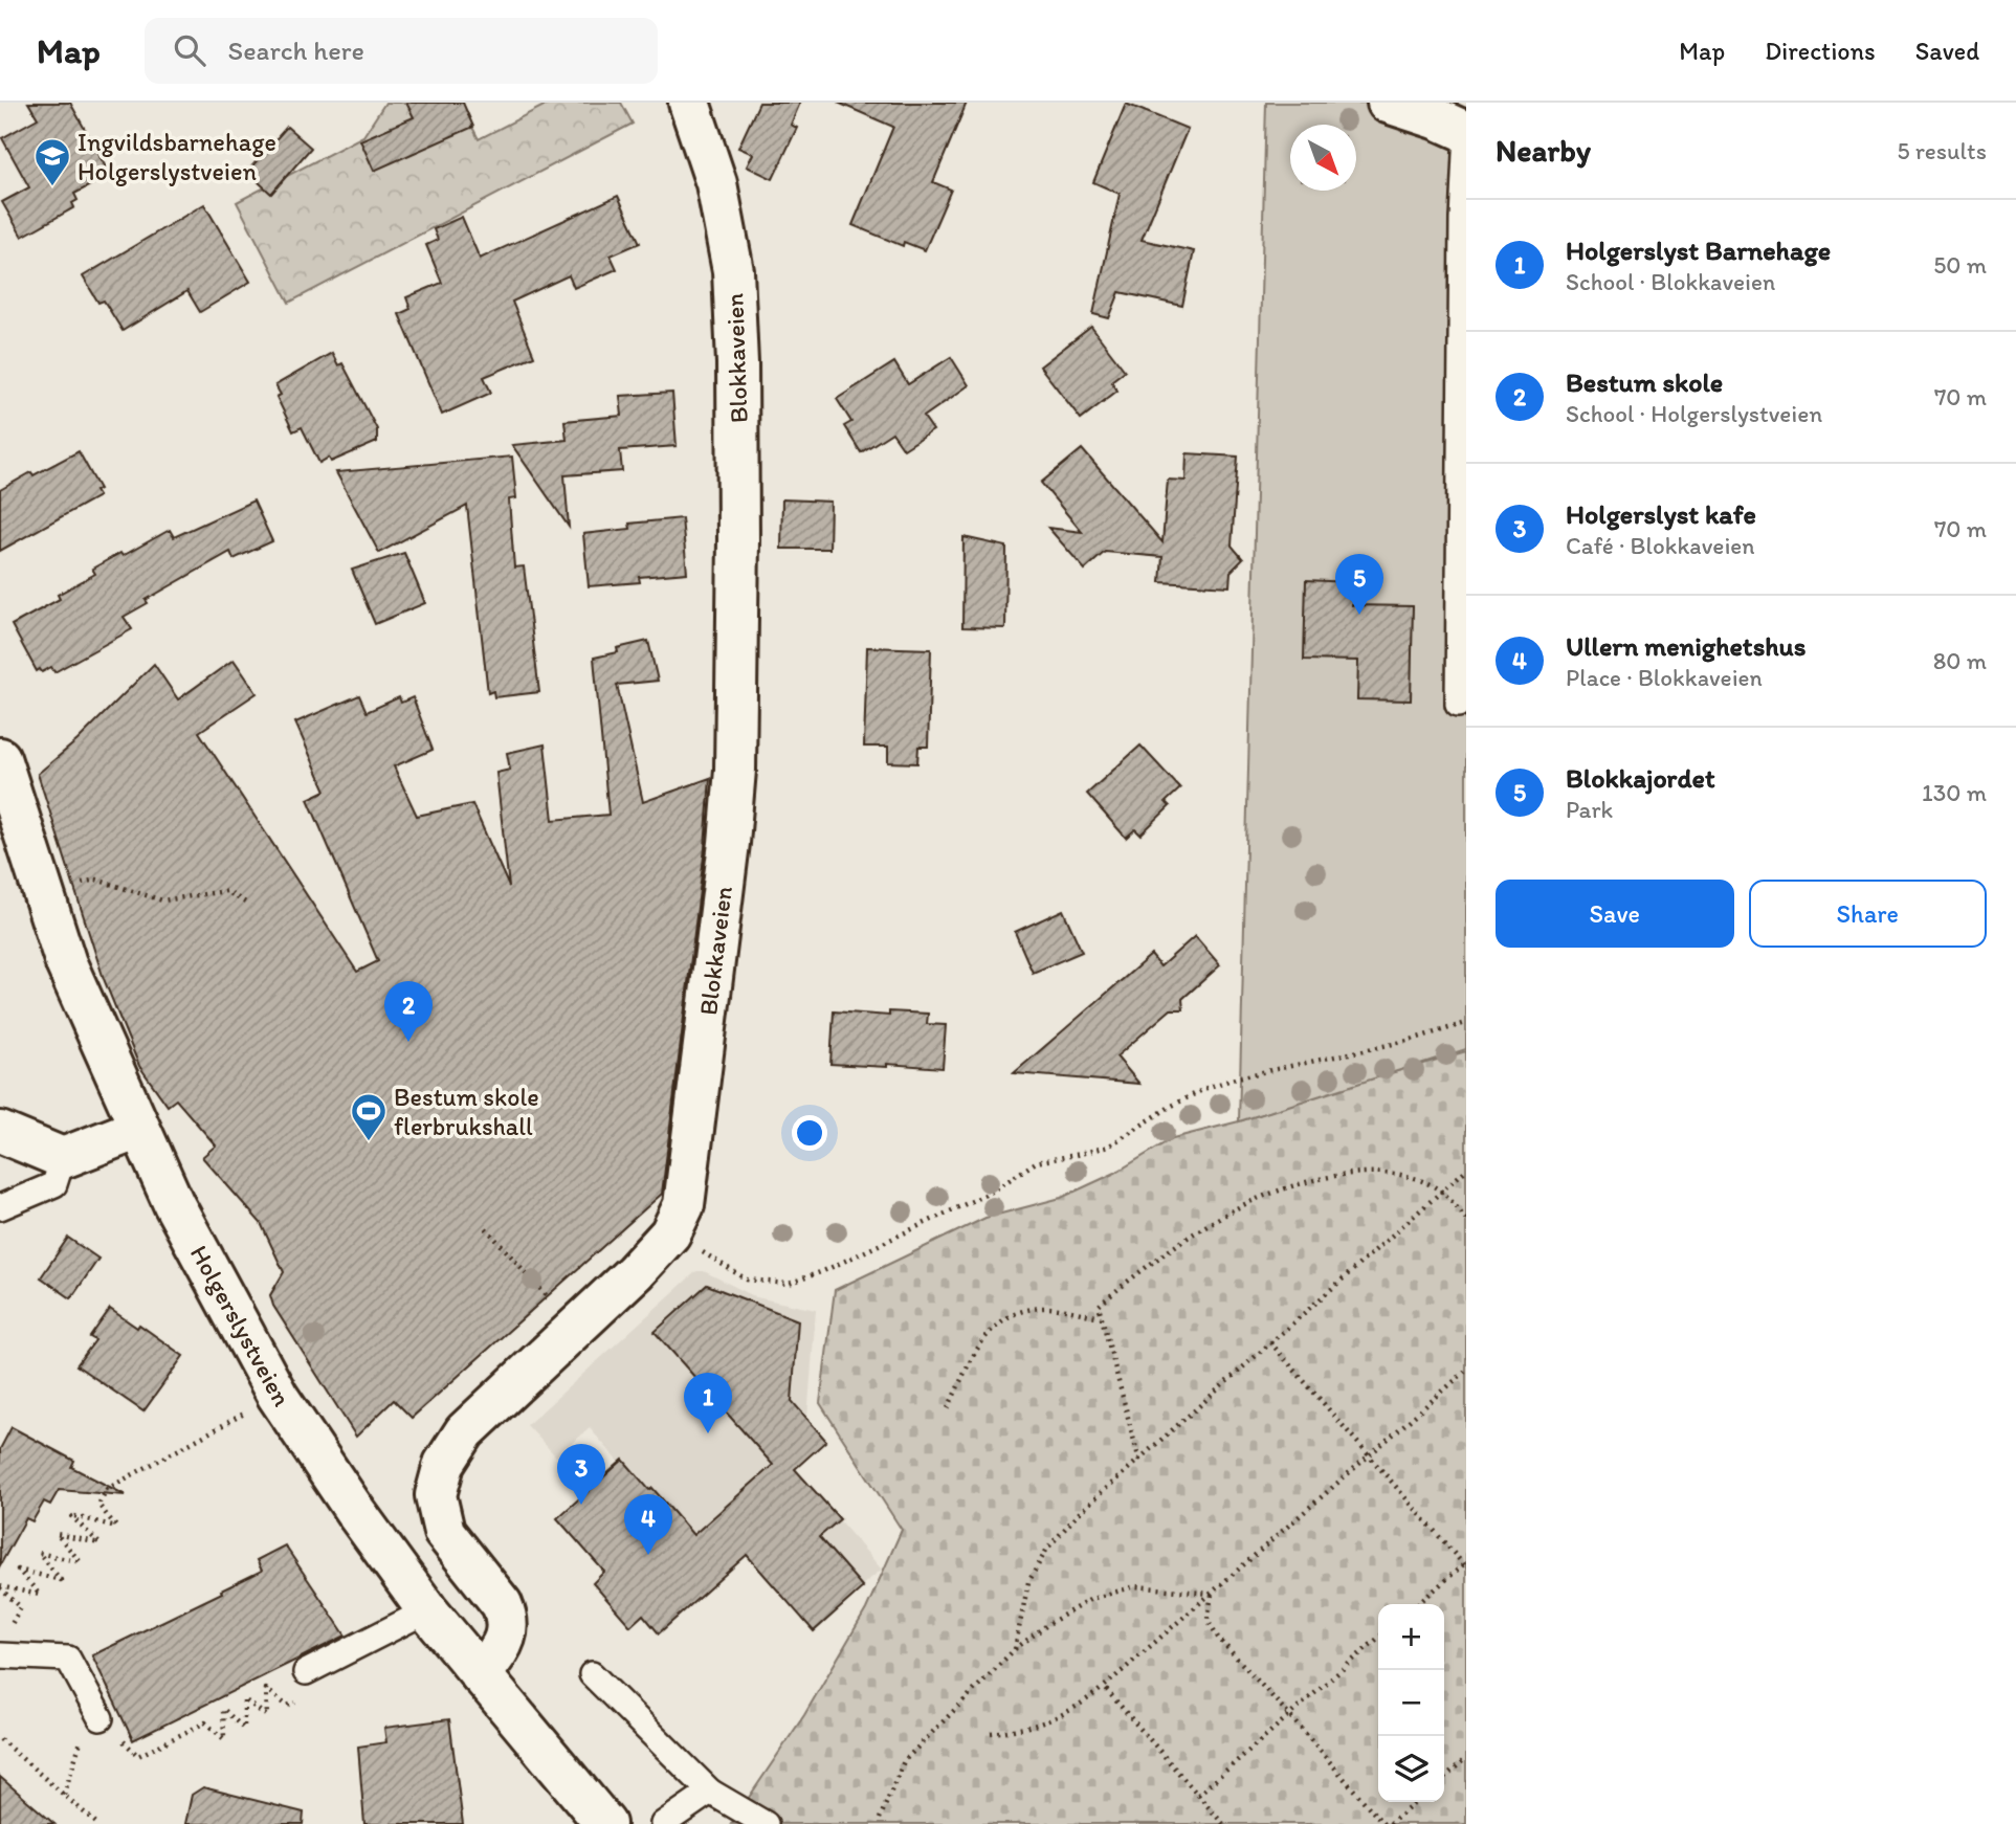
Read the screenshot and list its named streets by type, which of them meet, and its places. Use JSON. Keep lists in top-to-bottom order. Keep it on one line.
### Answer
{"streets":{"street":["Blokkaveien","Holgerslystveien"]},"crossings":[["Blokkaveien","Holgerslystveien"]],"places":{"school or university":["Ingvildsbarnehage Holgerslystveien"],"sports":["Bestum skole flerbrukshall"]},"north":"bottom right","page":{"header":"Map","search":"Search here","nav":["Map","Directions","Saved"],"heading":["Nearby","5 results"],"list":[{"mark":"1","name":"Holgerslyst Barnehage","note":"School · Blokkaveien","value":"50 m"},{"mark":"2","name":"Bestum skole","note":"School · Holgerslystveien","value":"70 m"},{"mark":"3","name":"Holgerslyst kafe","note":"Café · Blokkaveien","value":"70 m"},{"mark":"4","name":"Ullern menighetshus","note":"Place · Blokkaveien","value":"80 m"},{"mark":"5","name":"Blokkajordet","note":"Park","value":"130 m"}],"pins":["5","2","1","3","4"],"buttons":["Save","Share"],"map_buttons":["+","−"]}}
